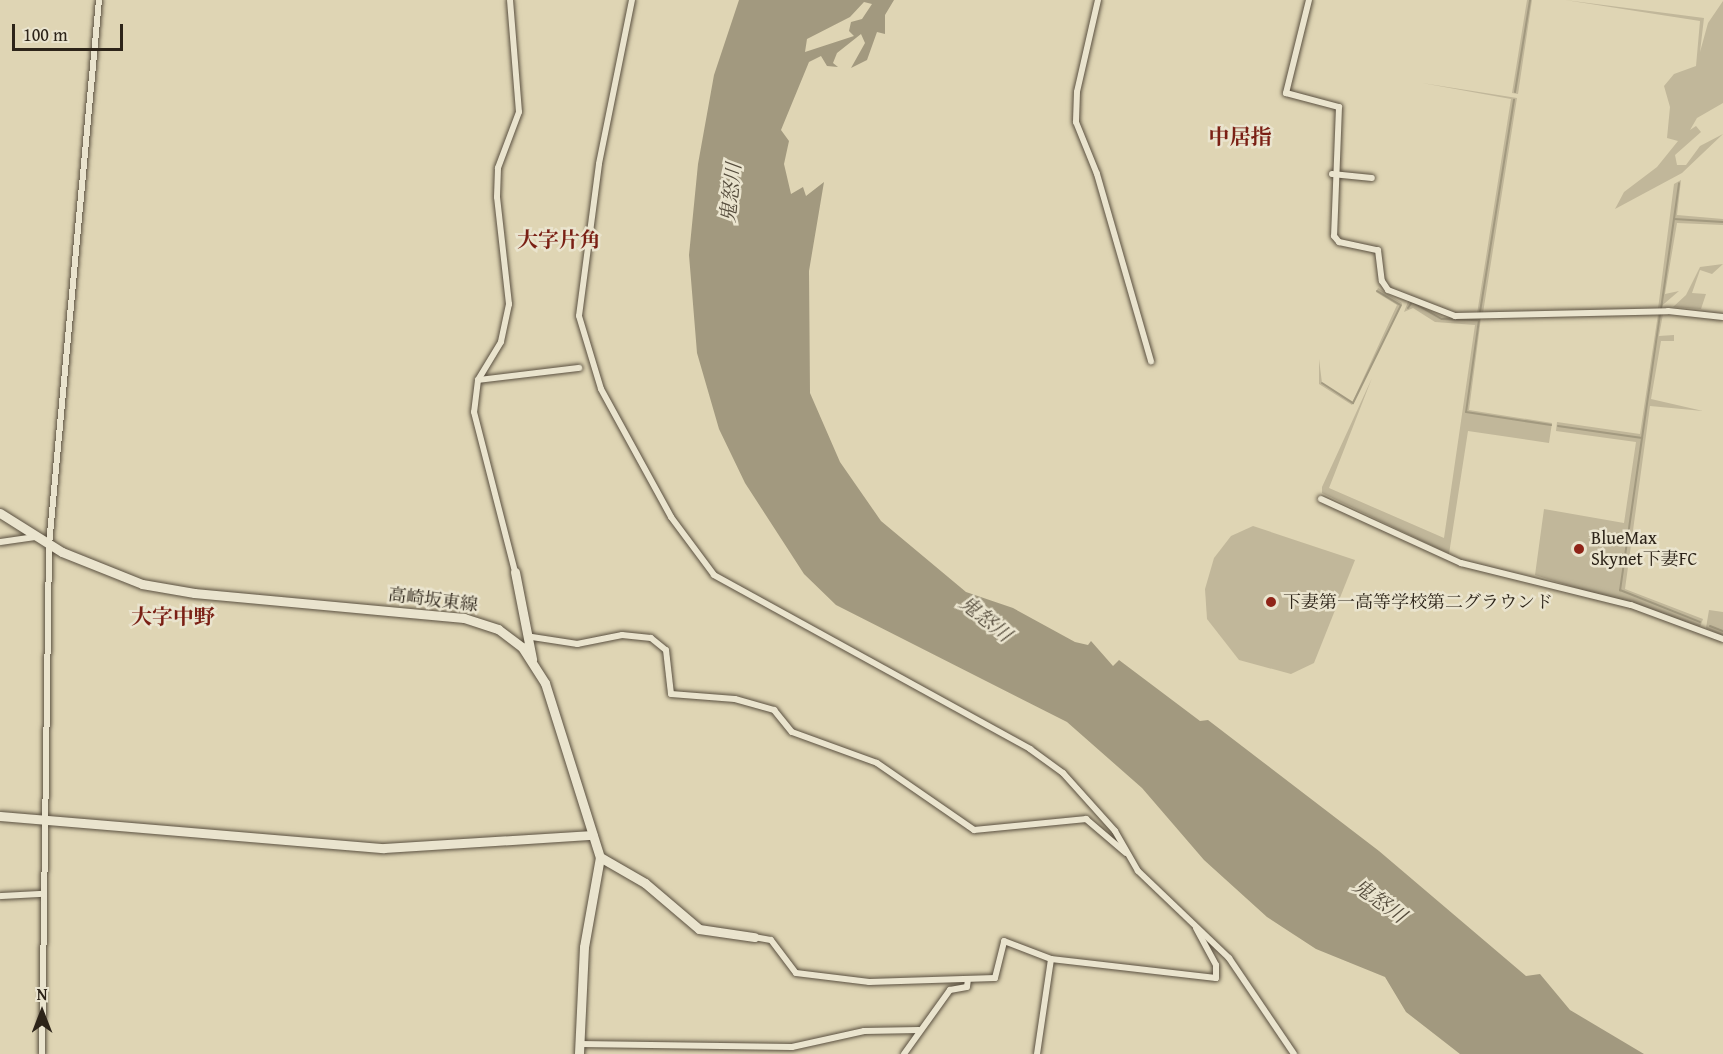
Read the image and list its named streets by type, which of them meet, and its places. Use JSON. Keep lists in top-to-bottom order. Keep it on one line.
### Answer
{"streets":{"main road":["高崎坂東線"]},"districts":["中居指","大字片角","大字中野"],"water":["鬼怒川"],"places":["BlueMax Skynet下妻FC","下妻第一高等学校第二グラウンド"],"scale_bar":"100 m","north":"top"}
